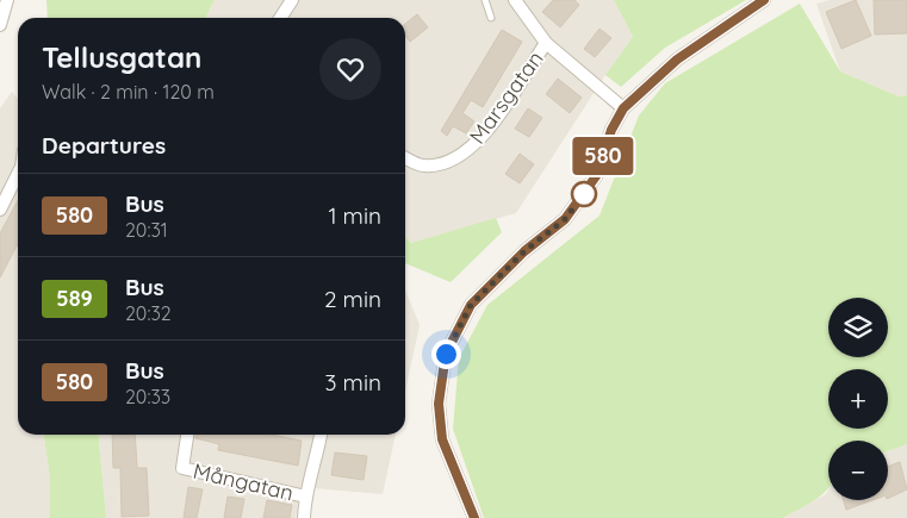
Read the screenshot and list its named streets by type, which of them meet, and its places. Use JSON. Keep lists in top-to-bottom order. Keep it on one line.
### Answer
{"streets":{"street":["Marsgatan","Mångatan"]},"lines":["bus line 580"],"page":{"on_map":"580","heading":[["Tellusgatan","Walk · 2 min · 120 m"],"Departures"],"list":[{"mark":"580","name":"Bus","note":"20:31","value":"1 min"},{"mark":"589","name":"Bus","note":"20:32","value":"2 min"},{"mark":"580","name":"Bus","note":"20:33","value":"3 min"}],"map_buttons":["+","−"]}}
